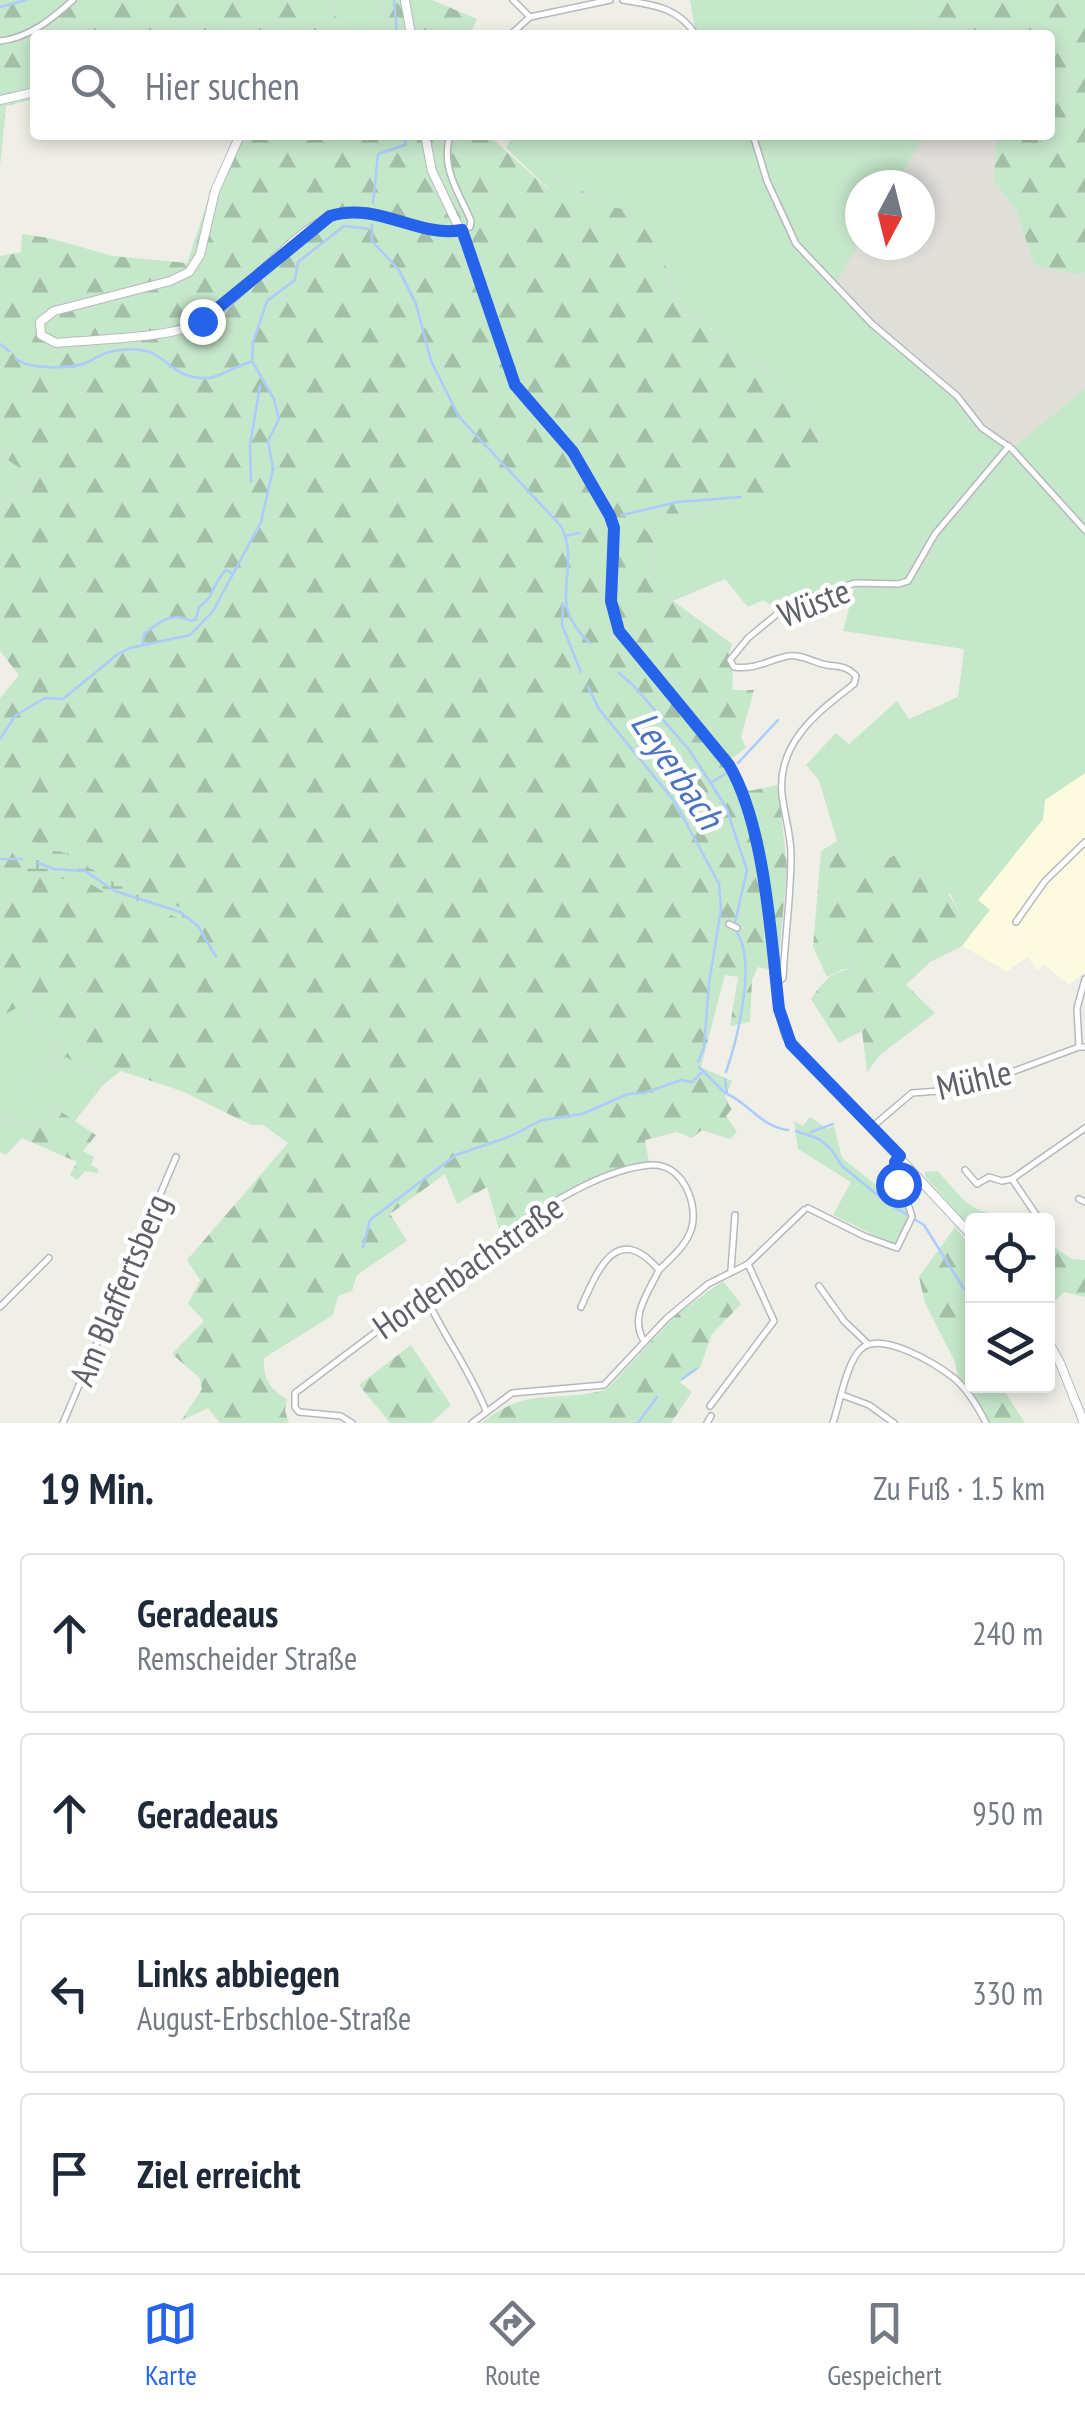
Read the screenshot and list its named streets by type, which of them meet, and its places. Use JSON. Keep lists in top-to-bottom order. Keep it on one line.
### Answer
{"streets":{"street":["Wüste","Mühle","Hordenbachstraße","Am Blaffertsberg"]},"water":["Leyerbach"],"north":"bottom","page":{"search":"Hier suchen","heading":["19 Min.","Zu Fuß · 1.5 km"],"list":[["Geradeaus","Remscheider Straße","240 m"],["Geradeaus","950 m"],["Links abbiegen","August-Erbschloe-Straße","330 m"],"Ziel erreicht"],"nav":["Karte","Route","Gespeichert"]}}
